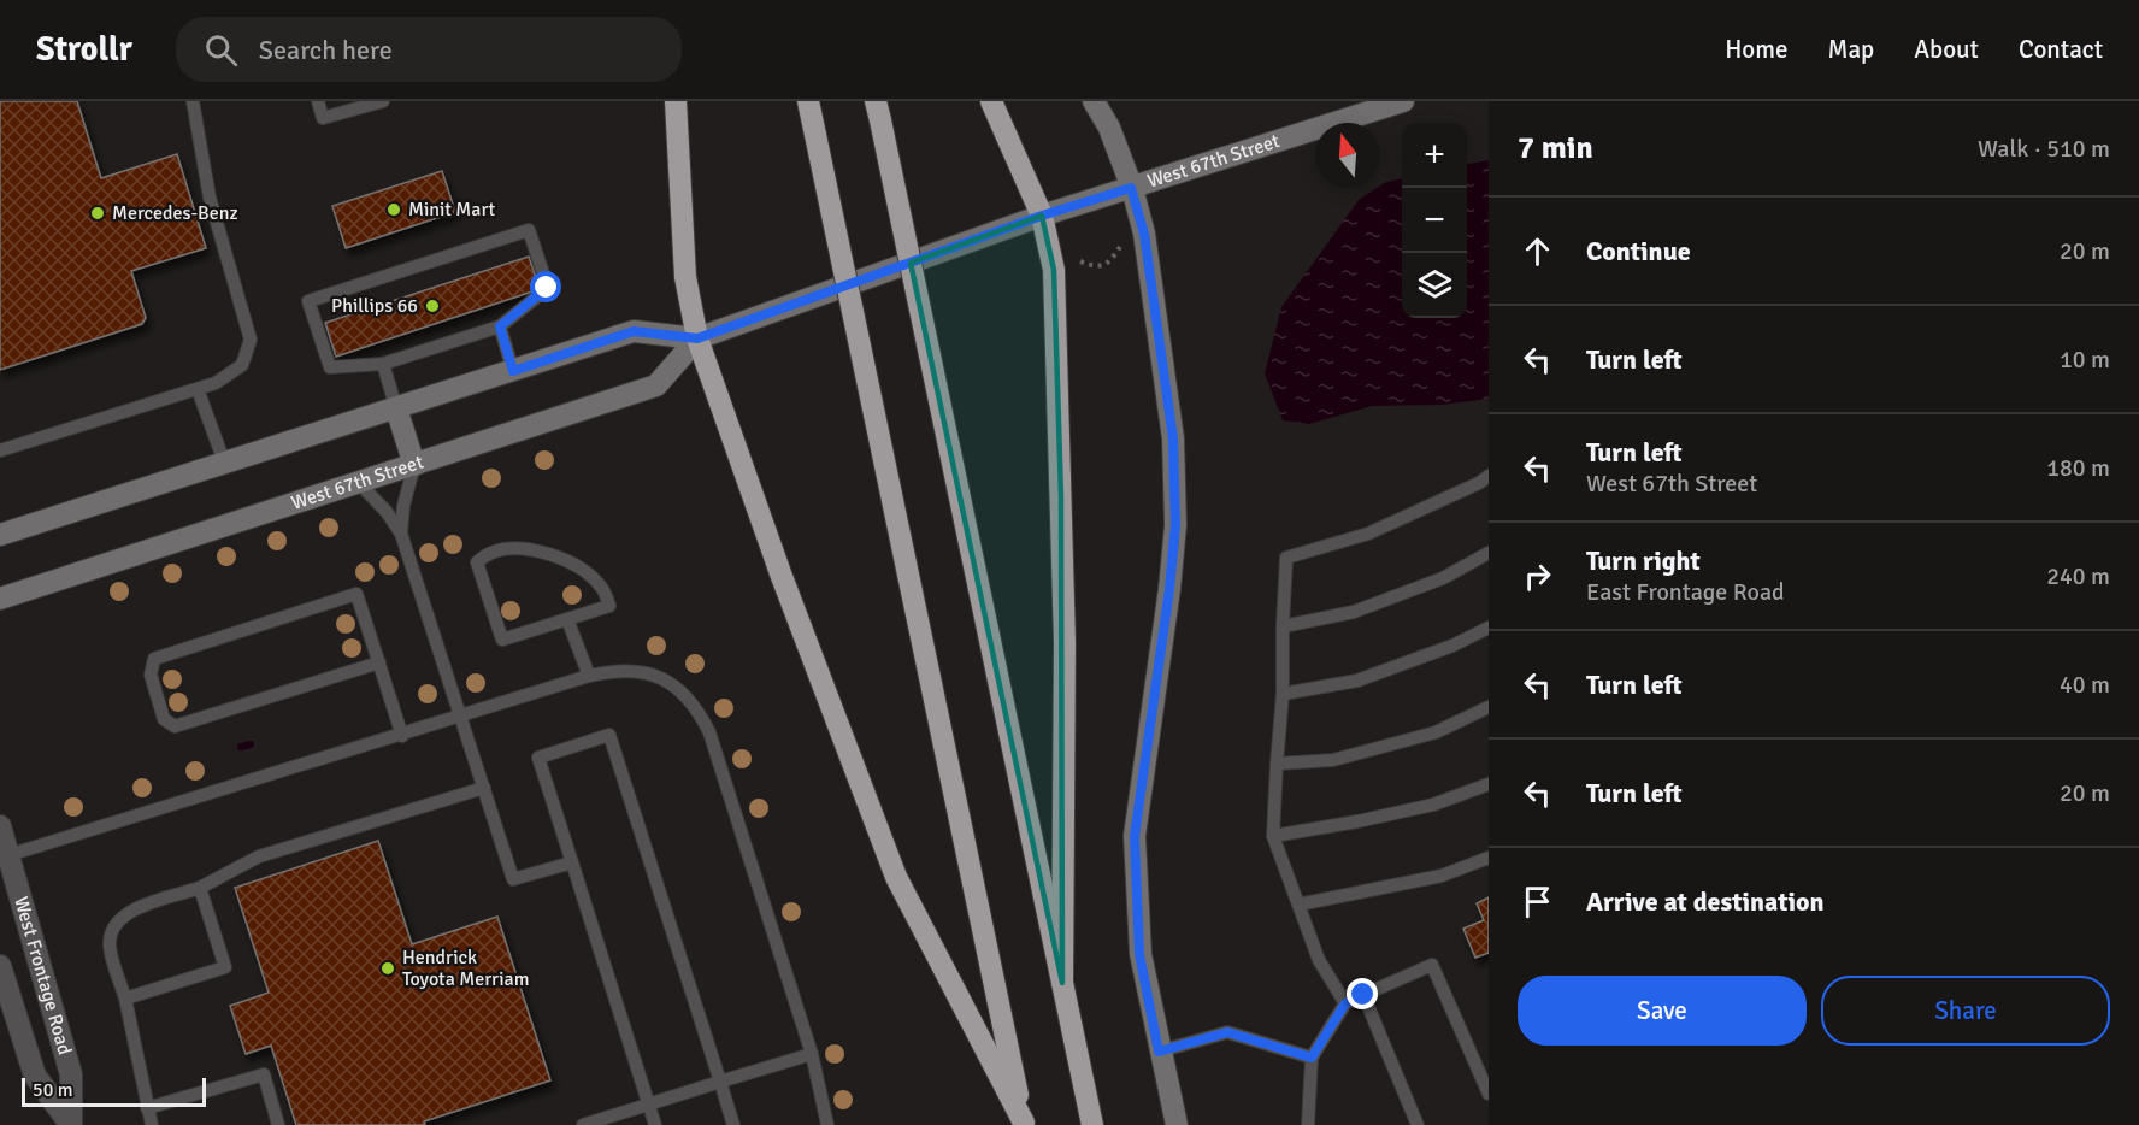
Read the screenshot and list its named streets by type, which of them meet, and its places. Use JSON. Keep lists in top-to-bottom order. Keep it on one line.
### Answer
{"streets":{"street":["West 67th Street","West Frontage Road"]},"places":["Minit Mart","Mercedes-Benz","Phillips 66","Hendrick Toyota Merriam"],"scale_bar":"50 m","north":"top","page":{"header":"Strollr","search":"Search here","nav":["Home","Map","About","Contact"],"heading":["7 min","Walk · 510 m"],"map_buttons":["+","−"],"list":[["Continue","20 m"],["Turn left","10 m"],["Turn left","West 67th Street","180 m"],["Turn right","East Frontage Road","240 m"],["Turn left","40 m"],["Turn left","20 m"],"Arrive at destination"],"buttons":["Save","Share"],"scale":"50 m"}}
